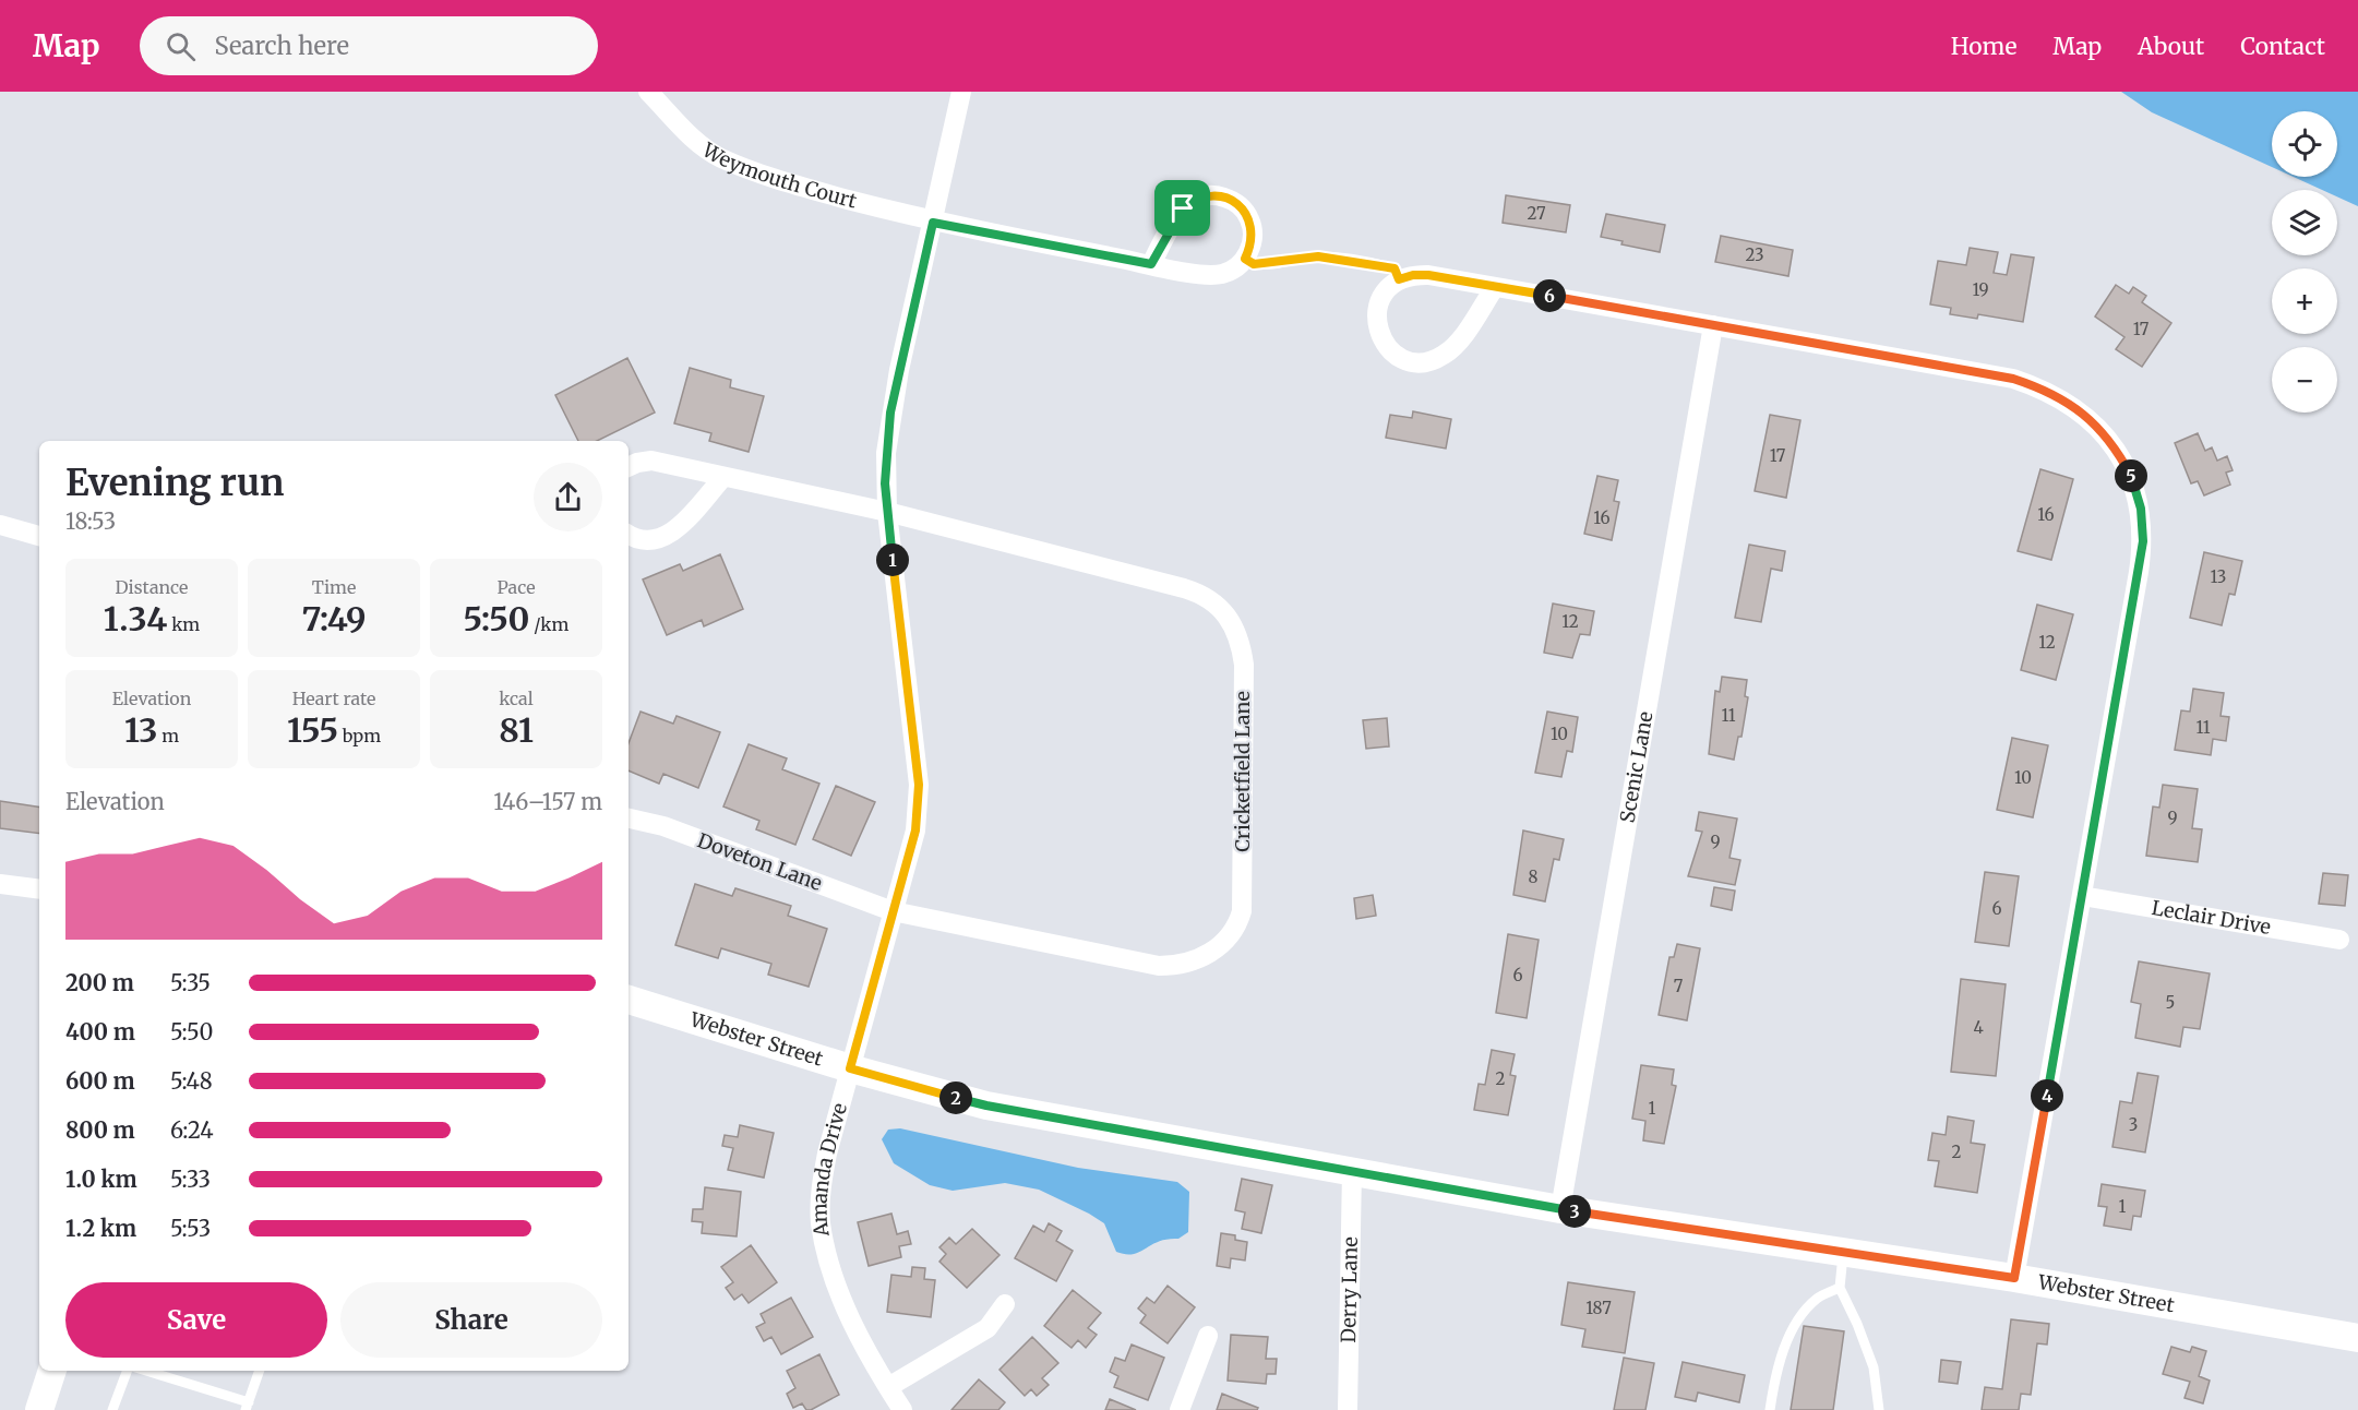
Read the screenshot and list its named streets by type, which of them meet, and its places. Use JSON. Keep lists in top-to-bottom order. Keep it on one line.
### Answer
{"streets":{"main road":["Webster Street"],"street":["Weymouth Court","Scenic Lane","Cricketfield Lane","Doveton Lane","Leclair Drive","Amanda Drive","Derry Lane"]},"crossings":[["Weymouth Court","Amanda Drive"],["Scenic Lane","Webster Street"],["Cricketfield Lane","Doveton Lane"],["Cricketfield Lane","Amanda Drive"],["Doveton Lane","Amanda Drive"],["Webster Street","Amanda Drive"],["Webster Street","Derry Lane"]],"house_numbers":["27","23","19","17","17","16","16","13","12","12","11","11","10","10","9","9","8","6","6","7","5","4","2","1","3","2","1","187"],"page":{"header":"Map","search":"Search here","nav":["Home","Map","About","Contact"],"map_buttons":["+","−"],"pins":["6","5","1","4","2","3"],"heading":["Evening run","18:53"],"stats":[["Distance","1.34 km"],["Time","7:49"],["Pace","5:50 /km"],["Elevation","13 m"],["Heart rate","155 bpm"],["kcal","81"]],"chart":["Elevation","146–157 m"],"list":[{"name":"200 m","note":"5:35"},{"name":"400 m","note":"5:50"},{"name":"600 m","note":"5:48"},{"name":"800 m","note":"6:24"},{"name":"1.0 km","note":"5:33"},{"name":"1.2 km","note":"5:53"}],"buttons":["Save","Share"]}}
